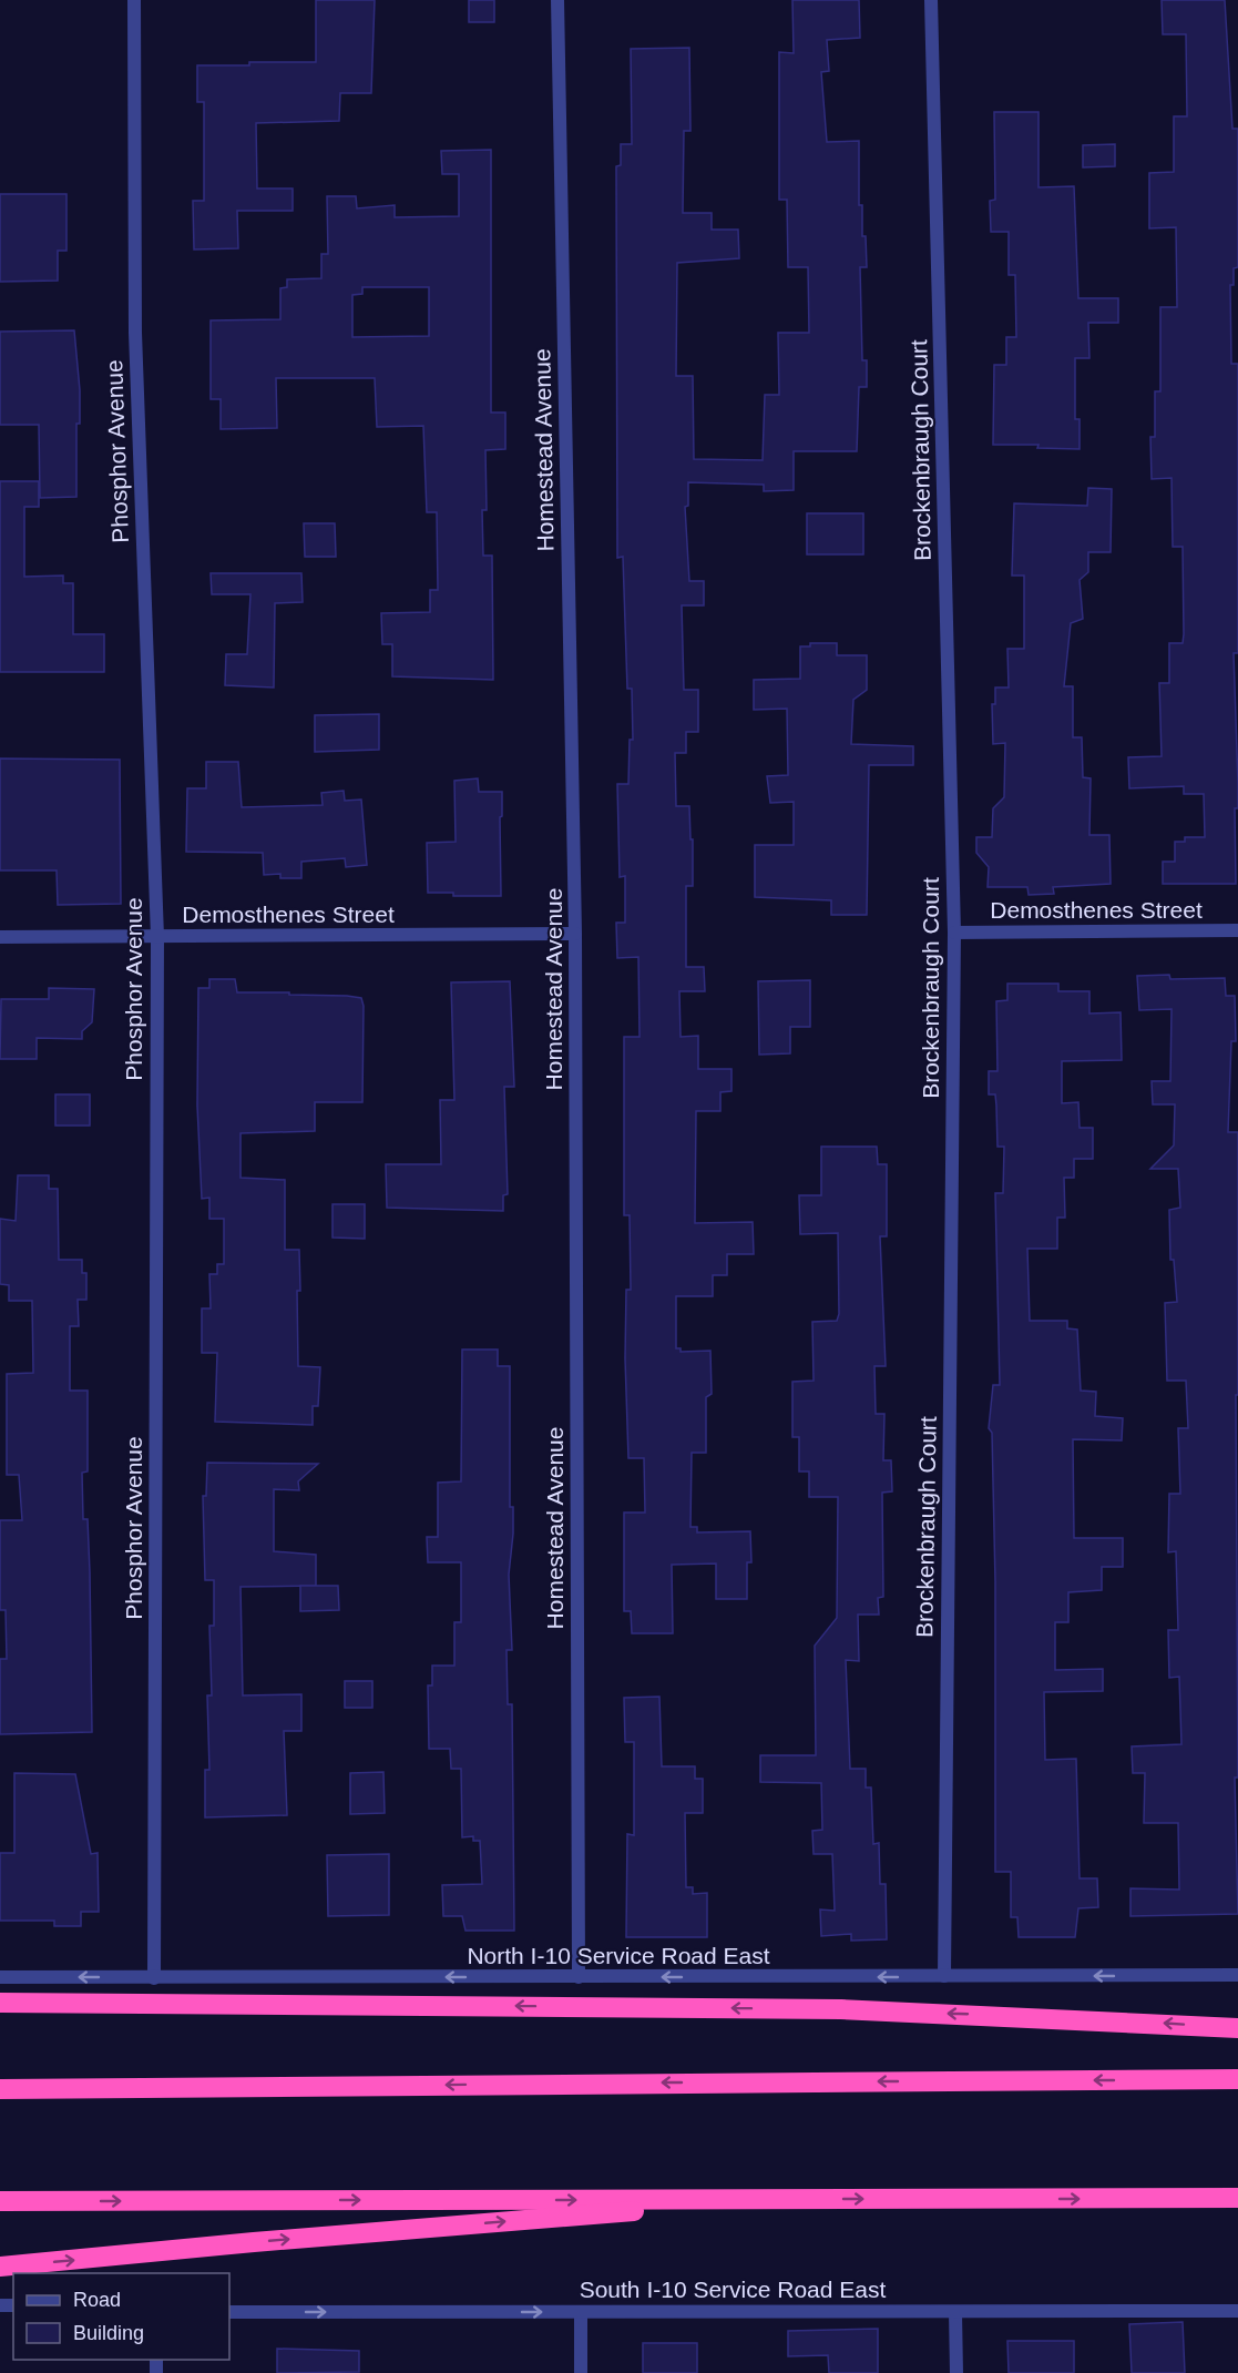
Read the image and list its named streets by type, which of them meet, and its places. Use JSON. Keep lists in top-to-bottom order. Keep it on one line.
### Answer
{"streets":{"street":["Homestead Avenue","Brockenbraugh Court","Phosphor Avenue","Demosthenes Street","North I-10 Service Road East","South I-10 Service Road East"]},"crossings":[["Homestead Avenue","Demosthenes Street"],["Homestead Avenue","North I-10 Service Road East"],["Brockenbraugh Court","Demosthenes Street"],["Brockenbraugh Court","North I-10 Service Road East"],["Phosphor Avenue","Demosthenes Street"],["Phosphor Avenue","North I-10 Service Road East"]],"one_way":["North I-10 Service Road East"],"legend":["Road","Building"]}
